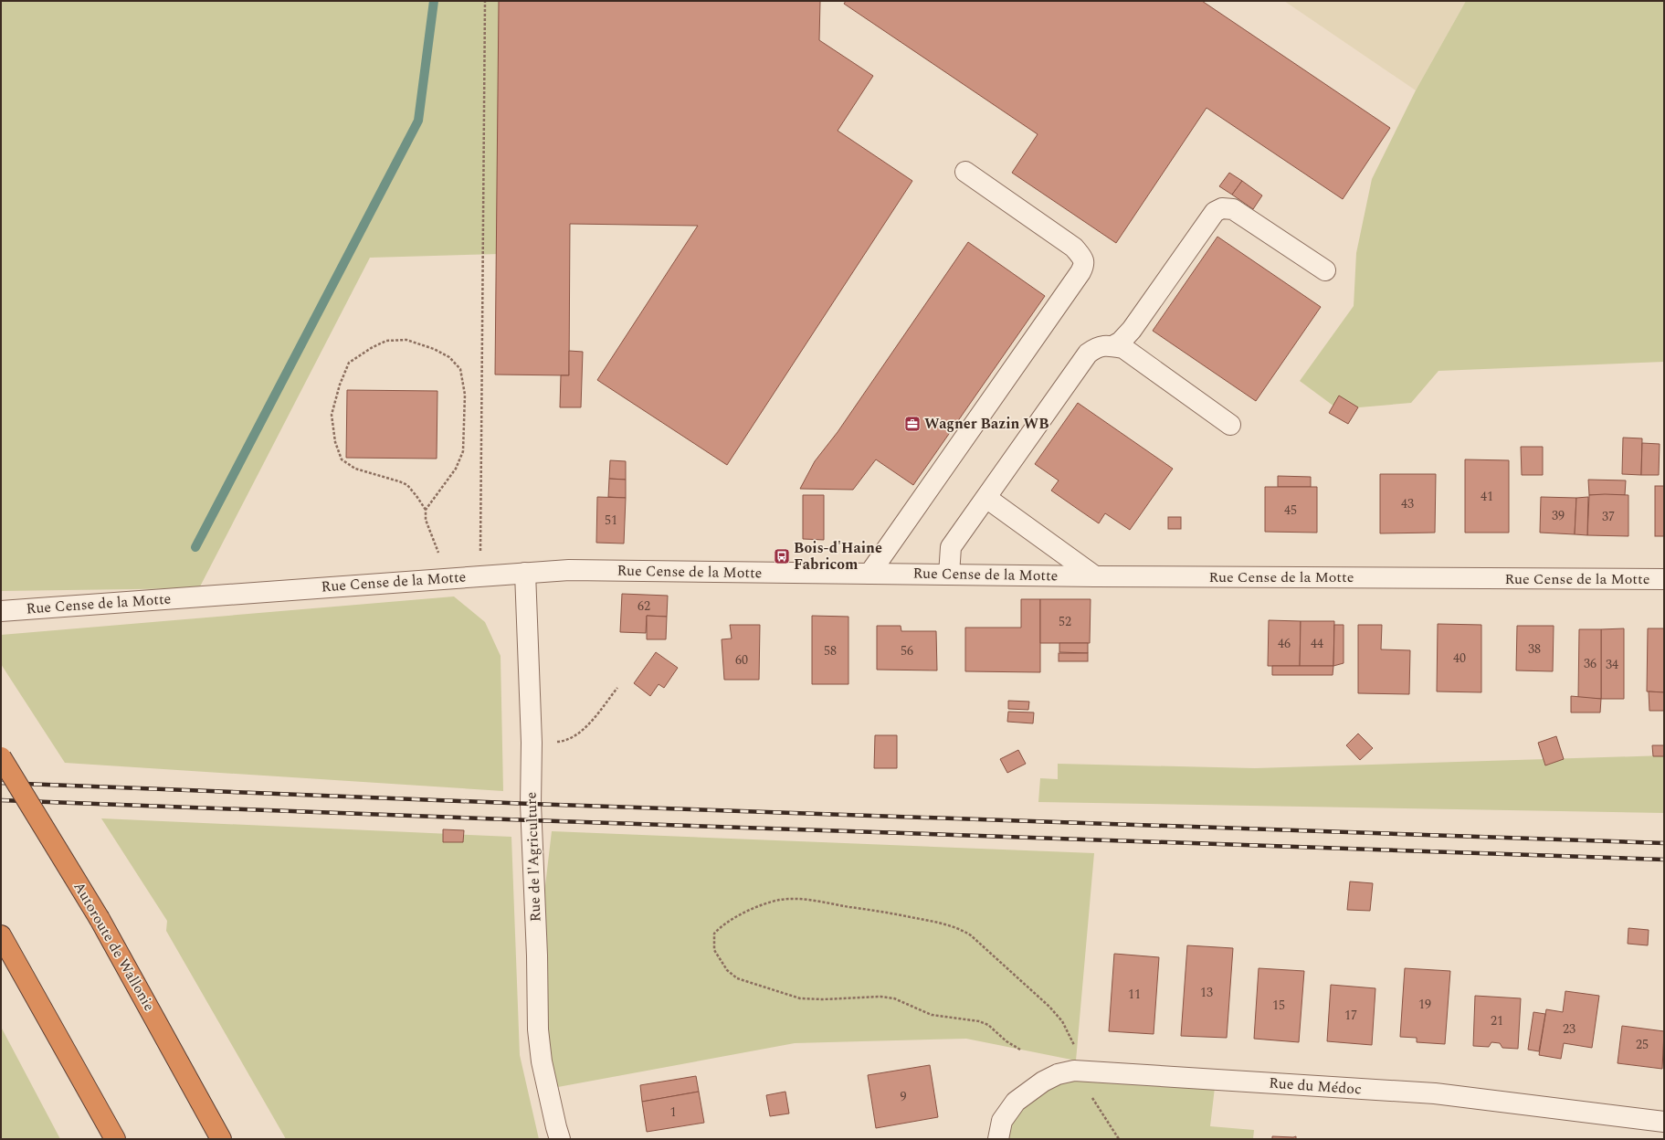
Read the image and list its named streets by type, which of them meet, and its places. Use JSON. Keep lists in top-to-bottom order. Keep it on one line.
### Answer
{"streets":{"highway":["Autoroute de Wallonie"],"street":["Rue Cense de la Motte","Rue de l'Agriculture","Rue du Médoc"]},"crossings":[["Rue Cense de la Motte","Rue de l'Agriculture"]],"places":{"office":["Wagner Bazin WB"],"bus stop":["Bois-d'Haine Fabricom"]},"house_numbers":["41","43","45","39","37","51","62","52","46","44","38","58","56","40","60","36","34","13","11","19","15","17","21","23","25","9","1"]}
